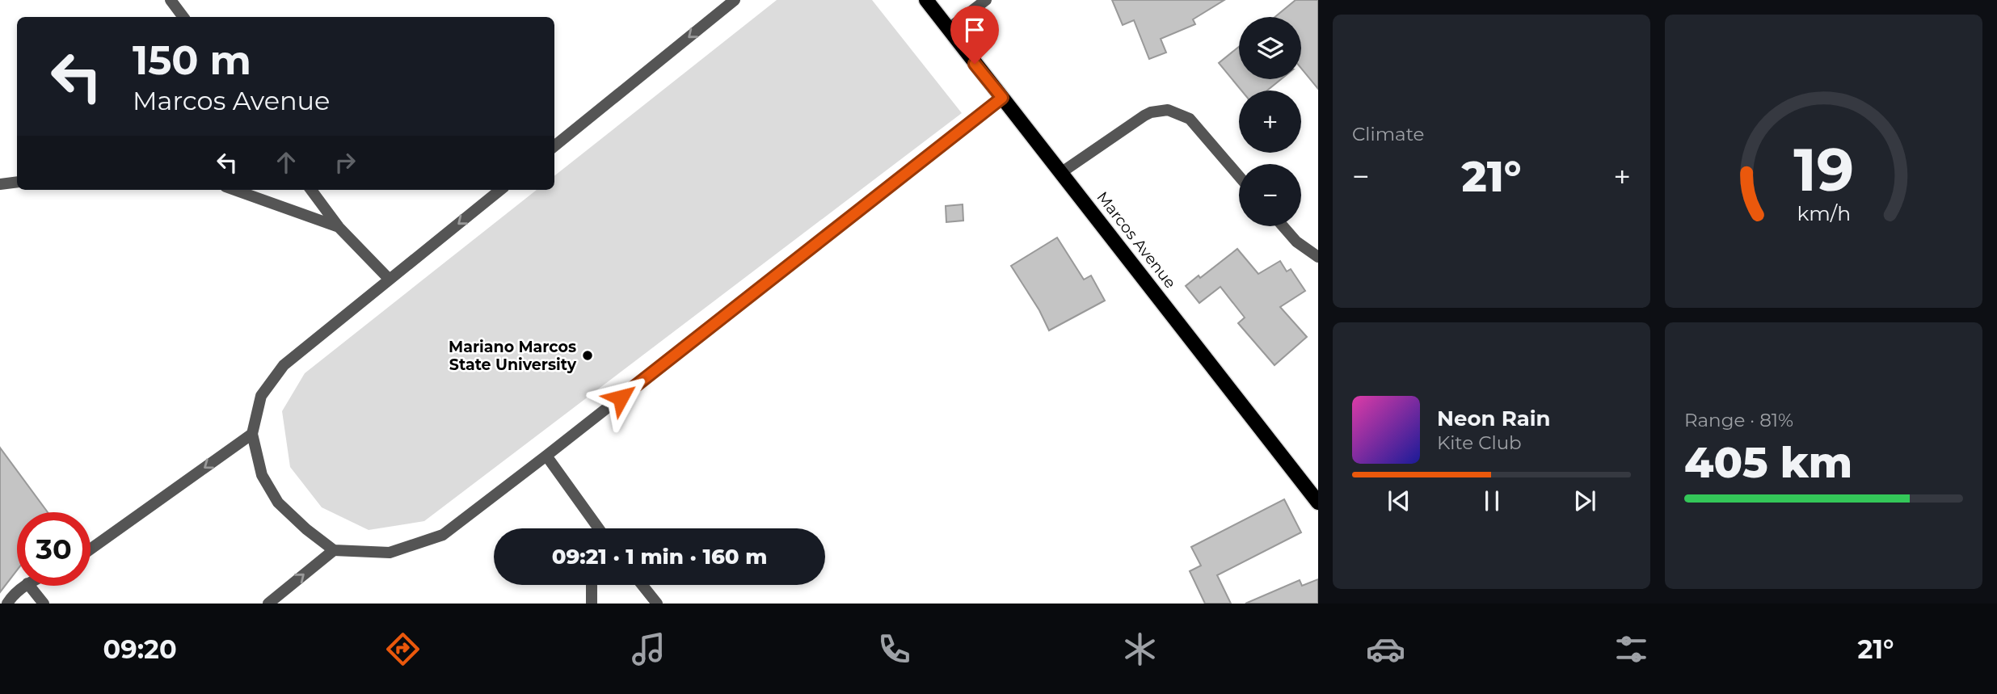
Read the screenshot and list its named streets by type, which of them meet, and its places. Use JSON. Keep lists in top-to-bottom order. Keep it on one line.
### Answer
{"streets":{"main road":["Marcos Avenue"]},"places":["Mariano Marcos State University"],"page":{"tile":["Climate",["Range · 81%","405 km"]],"map_buttons":["+","−"],"turn":["150 m","Marcos Avenue"],"heat":["−","21°","+"],"song":["Neon Rain","Kite Club"],"limit":"30","trip":"09:21 · 1 min · 160 m","tabs":["09:20","21°"],"gauge":["19","km/h"]}}
